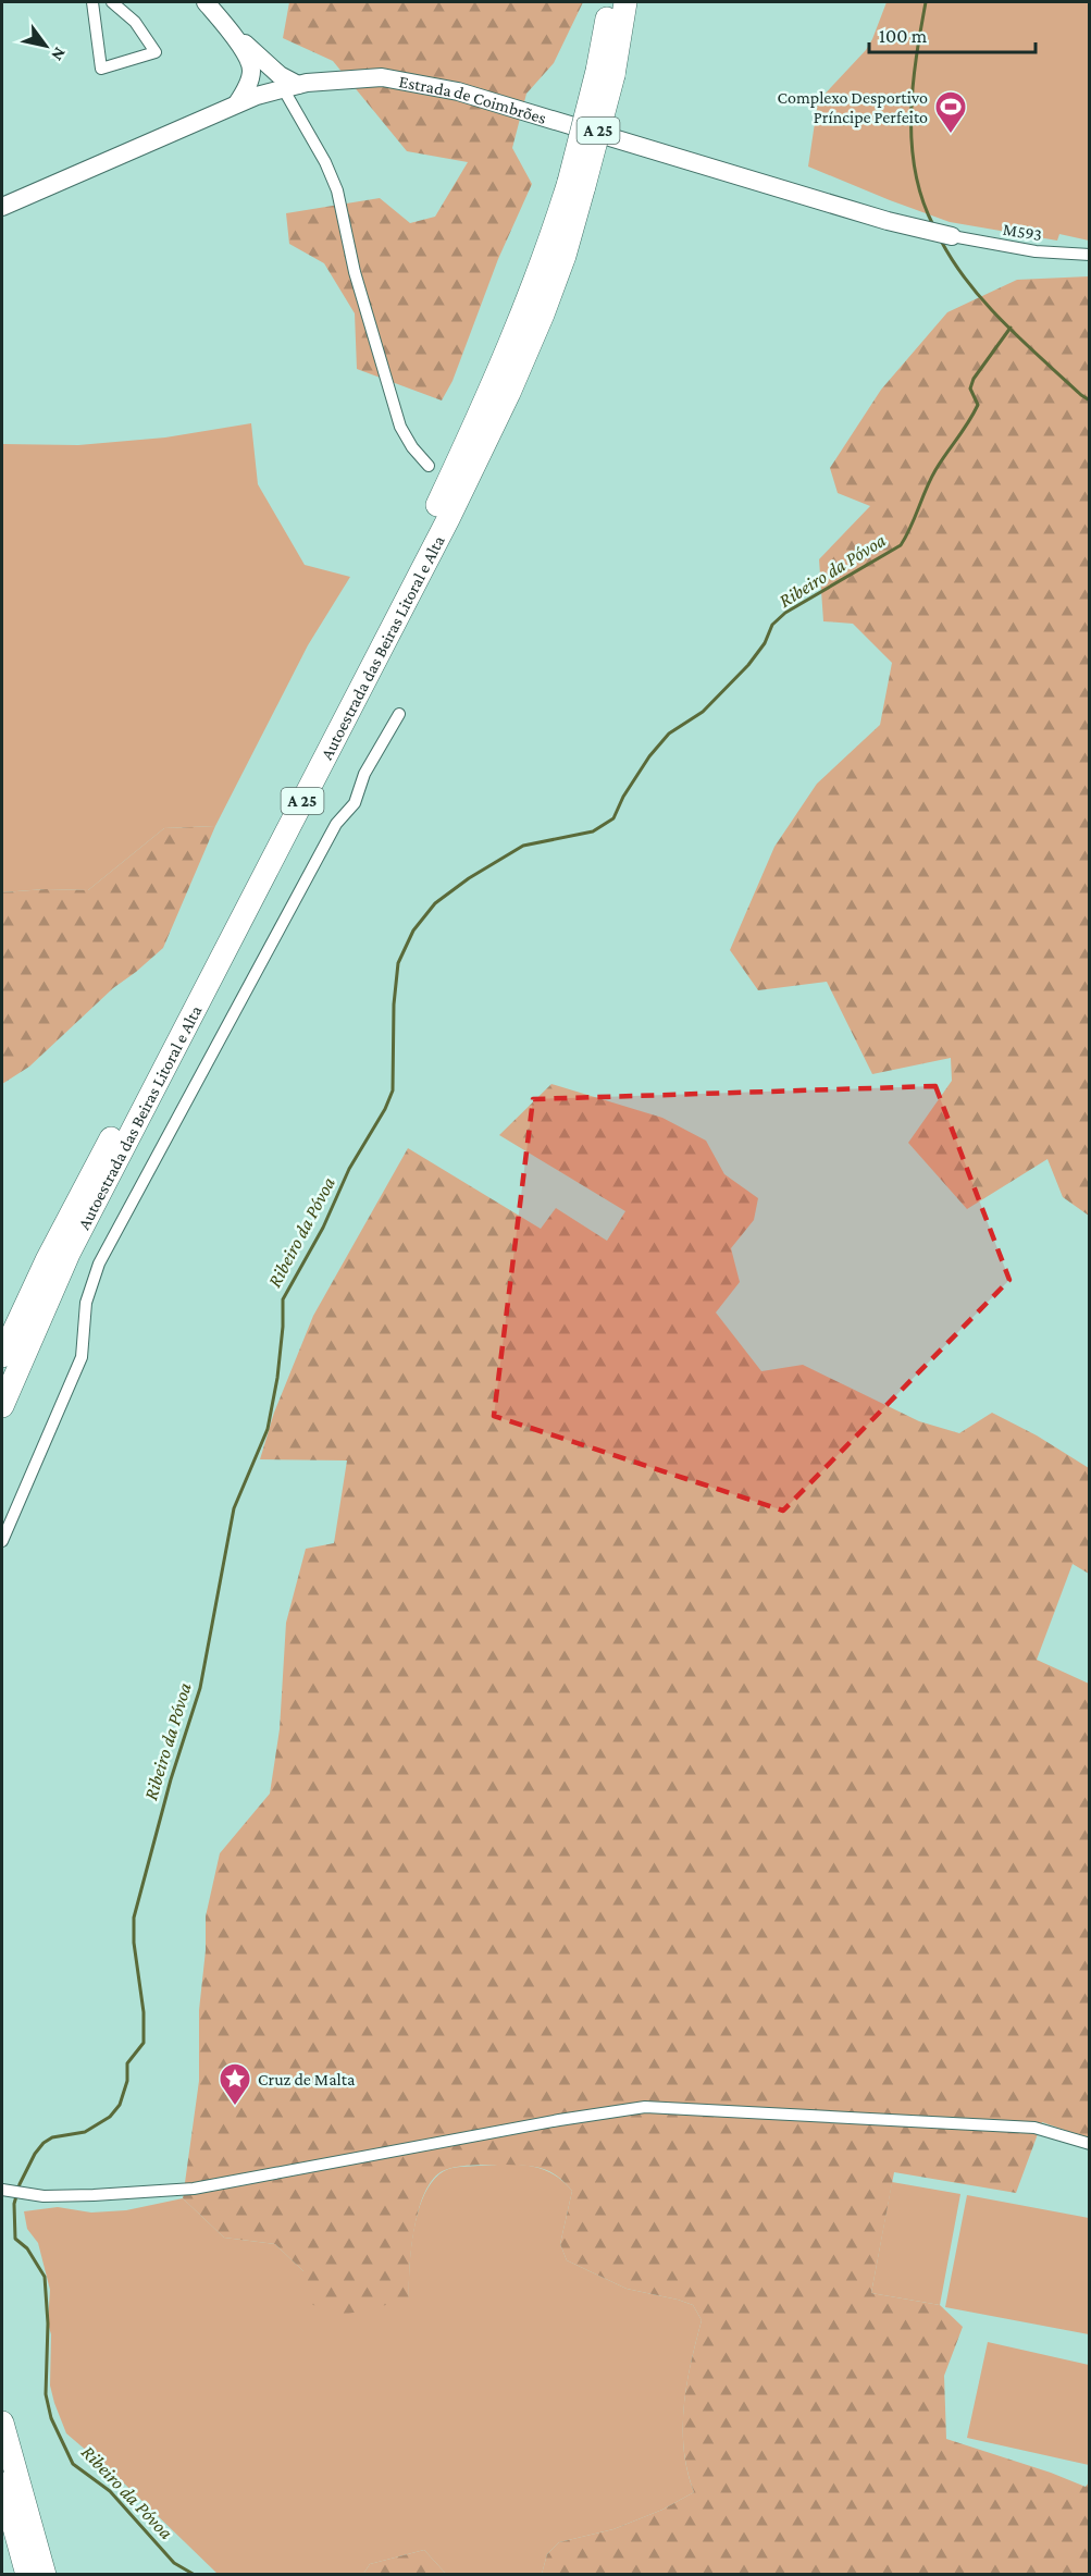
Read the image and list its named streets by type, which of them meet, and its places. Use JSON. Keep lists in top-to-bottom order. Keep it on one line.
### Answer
{"streets":{"highway":["A 25","Autoestrada das Beiras Litoral e Alta"],"street":["Estrada de Coimbrões","M593"]},"crossings":[["Estrada de Coimbrões","M593"]],"water":["Ribeiro da Póvoa"],"places":{"sports":["Complexo Desportivo Príncipe Perfeito"],"place":["Cruz de Malta"]},"scale_bar":"100 m","north":"bottom right"}
